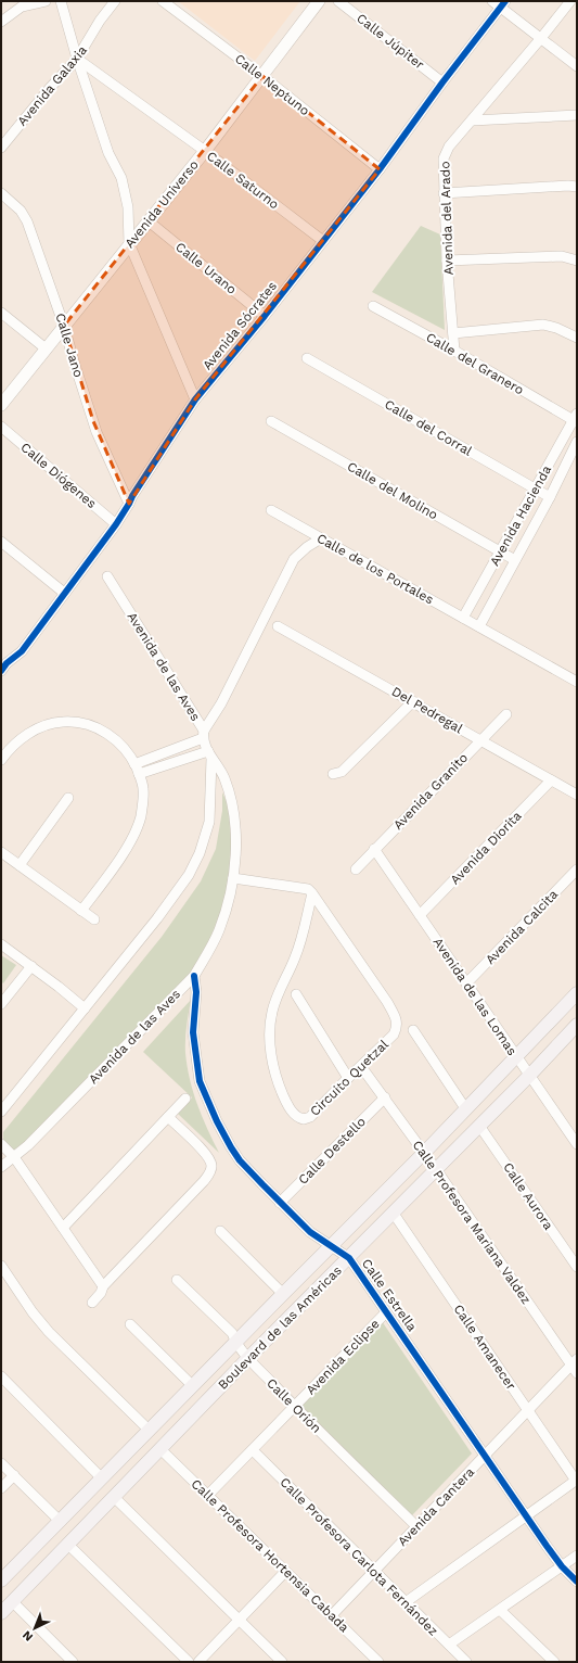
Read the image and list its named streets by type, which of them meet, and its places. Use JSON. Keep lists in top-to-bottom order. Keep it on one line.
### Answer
{"streets":{"main road":["Boulevard de las Américas"],"street":["Calle Júpiter","Calle Neptuno","Avenida Galaxia","Calle Saturno","Avenida Universo","Avenida del Arado","Calle Urano","Avenida Sócrates","Calle Jano","Calle del Granero","Calle del Corral","Calle Diógenes","Calle del Molino","Avenida Hacienda","Calle de los Portales","Avenida de las Aves","Del Pedregal","Avenida Granito","Avenida Diorita","Avenida Calcita","Avenida de las Lomas","Circuito Quetzal","Calle Destello","Calle Aurora","Calle Profesora Mariana Valdez","Calle Estrella","Calle Amanecer","Avenida Eclipse","Calle Orión","Avenida Cantera","Calle Profesora Hortensia Cabada","Calle Profesora Carlota Fernández"]},"crossings":[["Calle Júpiter","Avenida Sócrates"],["Calle Neptuno","Avenida Universo"],["Calle Neptuno","Avenida Sócrates"],["Avenida Galaxia","Calle Saturno"],["Calle Saturno","Avenida Universo"],["Calle Saturno","Avenida Sócrates"],["Avenida Universo","Calle Urano"],["Avenida Universo","Calle Jano"],["Avenida del Arado","Calle del Granero"],["Calle Urano","Avenida Sócrates"],["Avenida Sócrates","Calle Jano"],["Avenida Sócrates","Calle Diógenes"],["Calle del Granero","Avenida Hacienda"],["Calle del Corral","Avenida Hacienda"],["Calle del Molino","Avenida Hacienda"],["Avenida Hacienda","Calle de los Portales"],["Avenida de las Aves","Calle Estrella"],["Del Pedregal","Avenida Granito"],["Del Pedregal","Avenida Diorita"],["Avenida Granito","Avenida de las Lomas"],["Avenida Diorita","Avenida de las Lomas"],["Avenida Calcita","Avenida de las Lomas"],["Avenida de las Lomas","Boulevard de las Américas"],["Calle Destello","Calle Profesora Mariana Valdez"],["Calle Destello","Calle Estrella"],["Calle Aurora","Boulevard de las Américas"],["Calle Profesora Mariana Valdez","Boulevard de las Américas"],["Calle Profesora Mariana Valdez","Avenida Cantera"],["Calle Estrella","Boulevard de las Américas"],["Calle Estrella","Avenida Eclipse"],["Calle Estrella","Avenida Cantera"],["Boulevard de las Américas","Calle Amanecer"],["Boulevard de las Américas","Calle Orión"],["Boulevard de las Américas","Calle Profesora Hortensia Cabada"],["Calle Amanecer","Avenida Cantera"],["Avenida Eclipse","Calle Orión"],["Avenida Eclipse","Calle Profesora Hortensia Cabada"],["Avenida Eclipse","Calle Profesora Carlota Fernández"],["Calle Orión","Avenida Cantera"],["Avenida Cantera","Calle Profesora Hortensia Cabada"],["Avenida Cantera","Calle Profesora Carlota Fernández"]],"north":"bottom left"}
